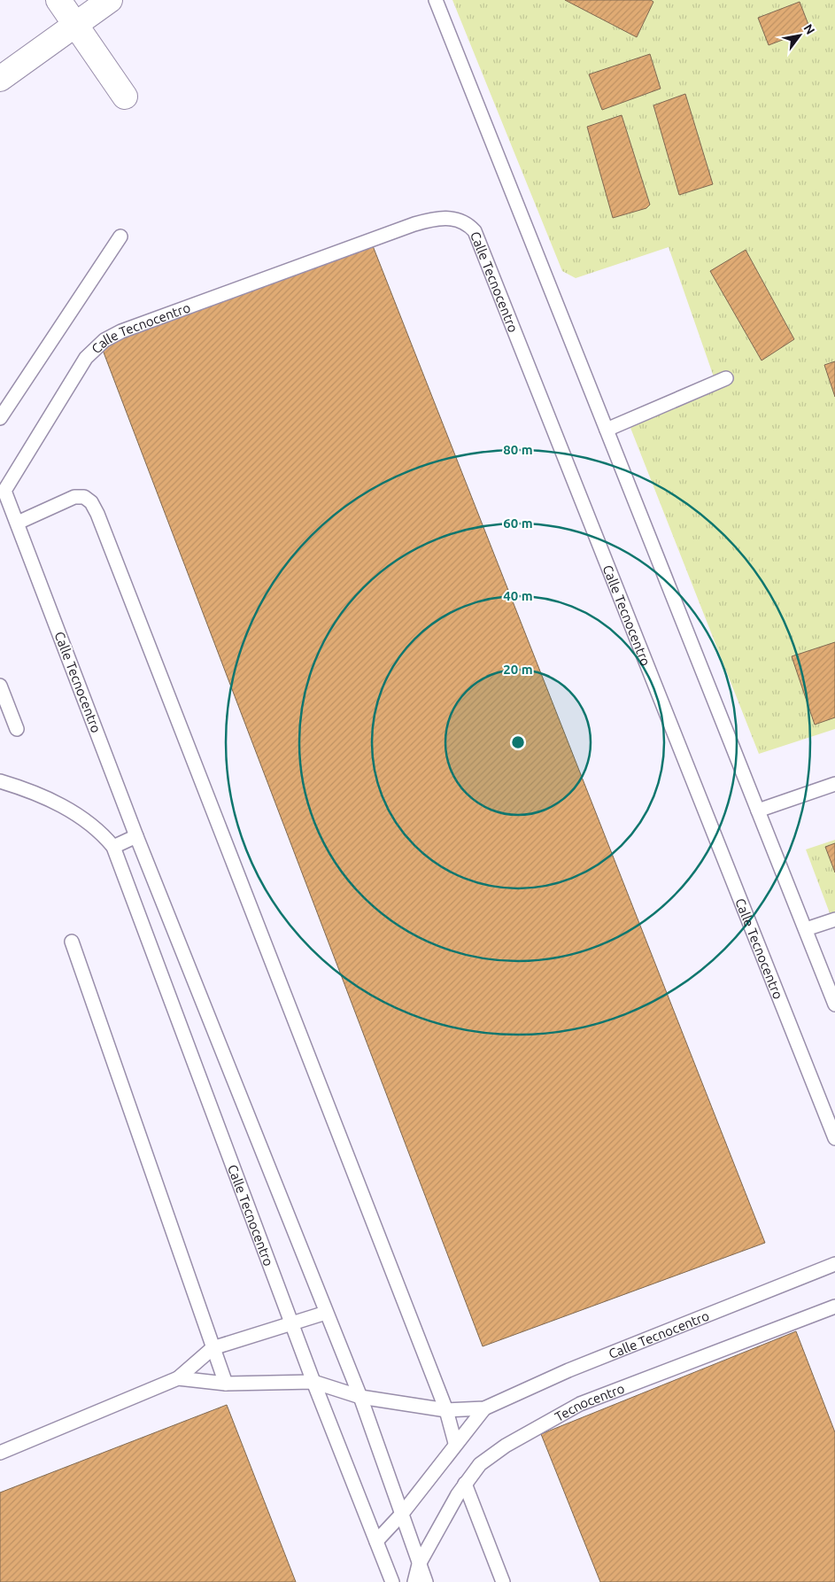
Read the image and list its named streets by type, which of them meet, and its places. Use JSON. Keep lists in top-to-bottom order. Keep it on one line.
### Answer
{"streets":{"lane":["Calle Tecnocentro","Tecnocentro"]},"crossings":[["Calle Tecnocentro","Tecnocentro"]],"north":"top right","rings":["80 m","60 m","40 m","20 m"]}
